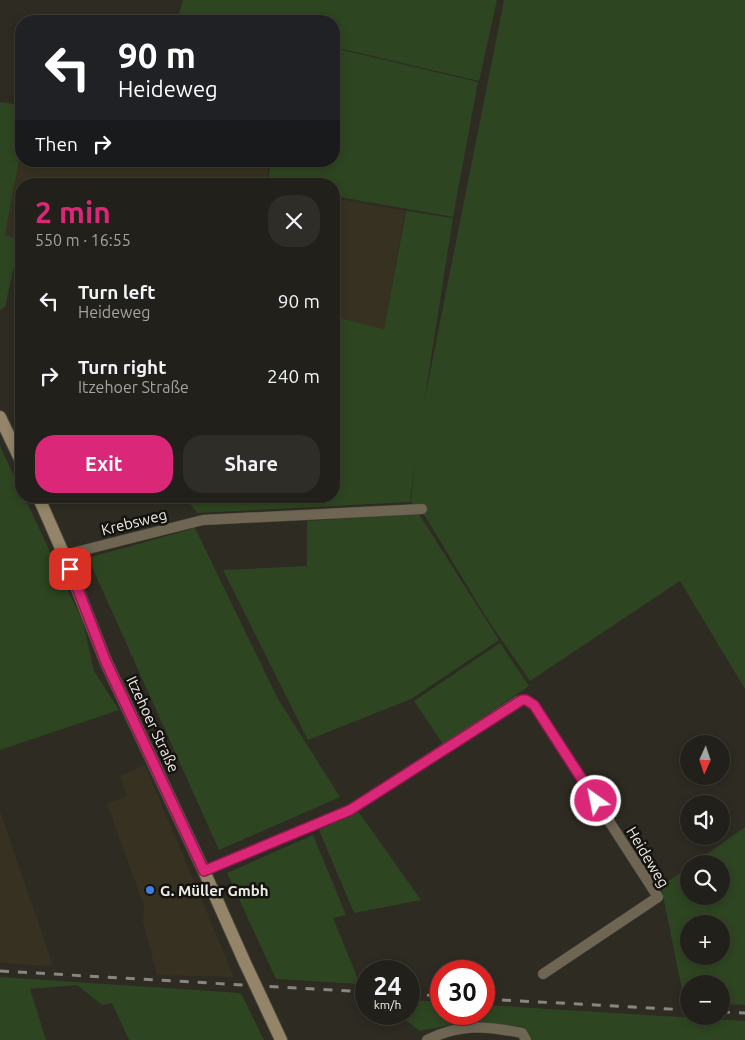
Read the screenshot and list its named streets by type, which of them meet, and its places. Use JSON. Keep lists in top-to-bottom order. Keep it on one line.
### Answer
{"streets":{"main road":["Itzehoer Straße"],"street":["Krebsweg","Heideweg"]},"crossings":[["Krebsweg","Itzehoer Straße"],["Itzehoer Straße","Heideweg"]],"places":["G. Müller Gmbh"],"north":"bottom","page":{"turn":["90 m","Heideweg"],"then":"Then","heading":["2 min","550 m · 16:55"],"list":[{"name":"Turn left","note":"Heideweg","value":"90 m"},{"name":"Turn right","note":"Itzehoer Straße","value":"240 m"}],"buttons":["Exit","Share"],"map_buttons":["+","−"],"speed":"24 km/h","limit":"30"}}
